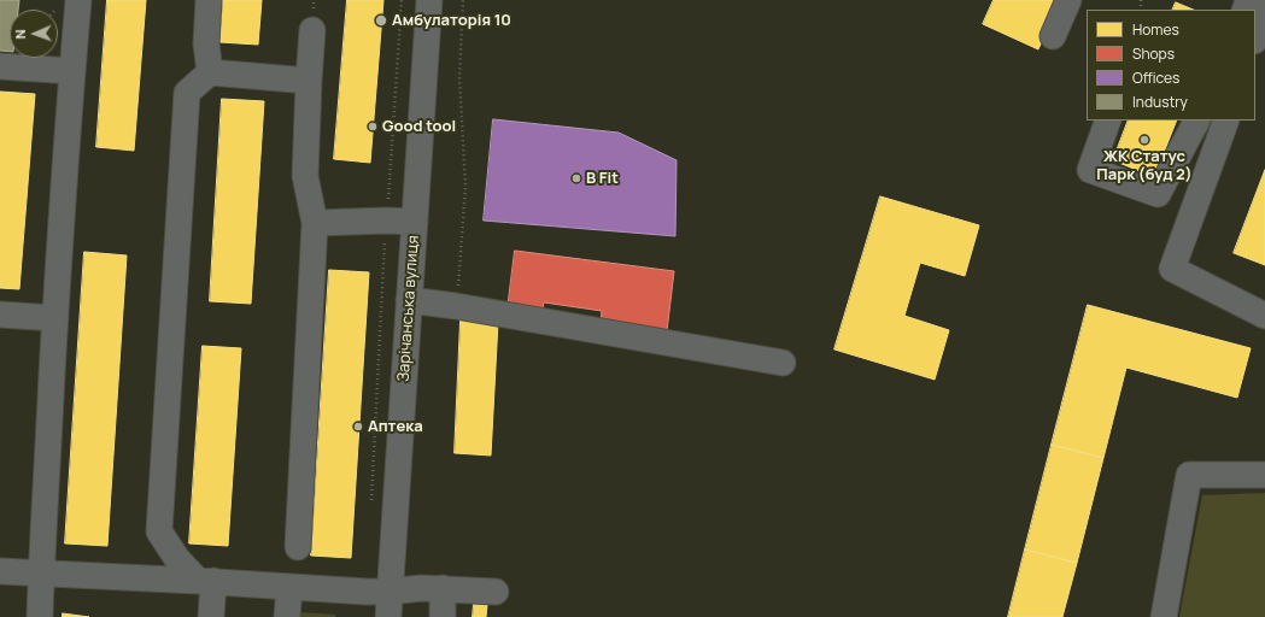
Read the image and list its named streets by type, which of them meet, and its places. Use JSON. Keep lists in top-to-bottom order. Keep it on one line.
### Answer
{"streets":{"street":["Зарічанська вулиця"]},"places":["Амбулаторія 10","Good tool","ЖК Статус Парк (буд 2)","B Fit","Аптека"],"legend":["Homes","Shops","Offices","Industry"],"north":"left"}
